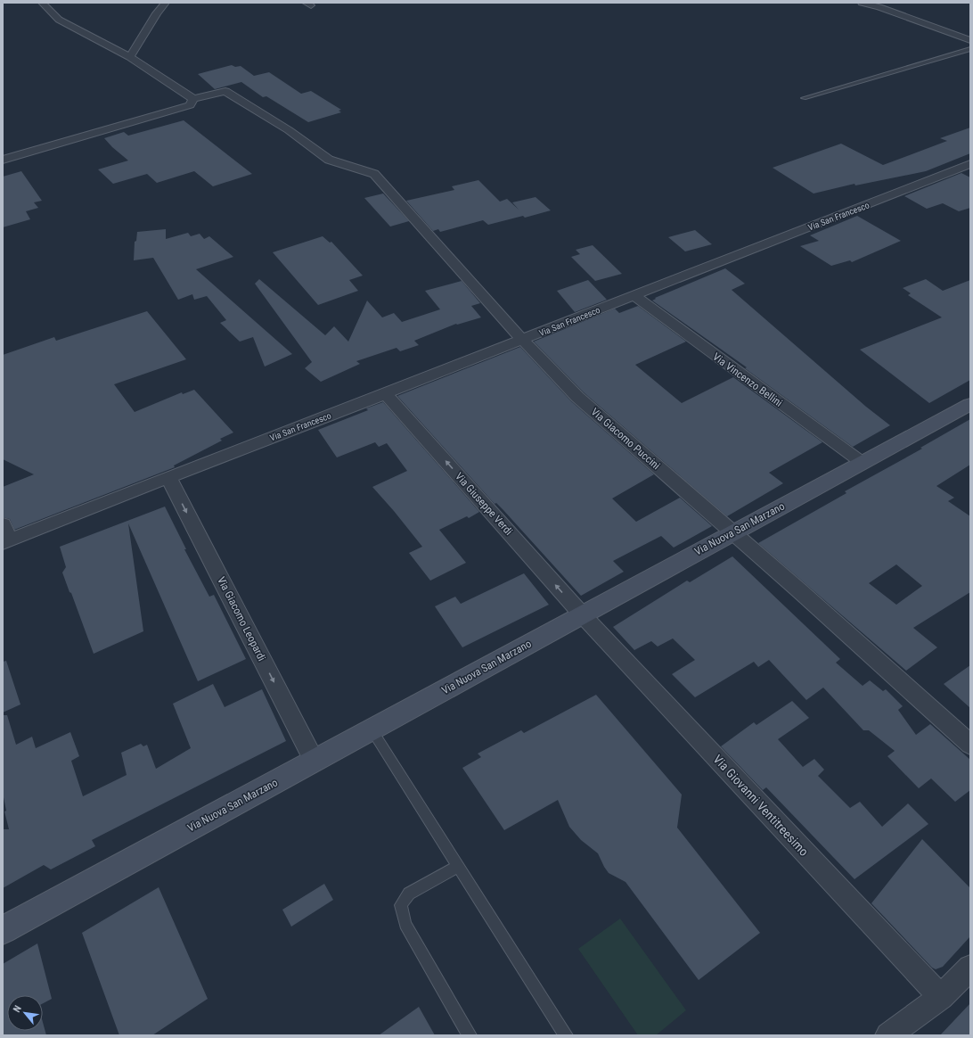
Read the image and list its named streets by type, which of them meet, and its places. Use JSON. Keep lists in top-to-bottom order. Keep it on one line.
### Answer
{"streets":{"main road":["Via Nuova San Marzano"],"street":["Via San Francesco","Via Vincenzo Bellini","Via Giacomo Puccini","Via Giuseppe Verdi","Via Giacomo Leopardi","Via Giovanni Ventitreesimo"]},"crossings":[["Via San Francesco","Via Vincenzo Bellini"],["Via San Francesco","Via Giacomo Puccini"],["Via San Francesco","Via Giuseppe Verdi"],["Via San Francesco","Via Giacomo Leopardi"],["Via Vincenzo Bellini","Via Nuova San Marzano"],["Via Giacomo Puccini","Via Nuova San Marzano"],["Via Giuseppe Verdi","Via Nuova San Marzano"],["Via Giuseppe Verdi","Via Giovanni Ventitreesimo"],["Via Nuova San Marzano","Via Giacomo Leopardi"],["Via Nuova San Marzano","Via Giovanni Ventitreesimo"]],"one_way":["Via Giuseppe Verdi","Via Giacomo Leopardi"],"north":"top left"}
